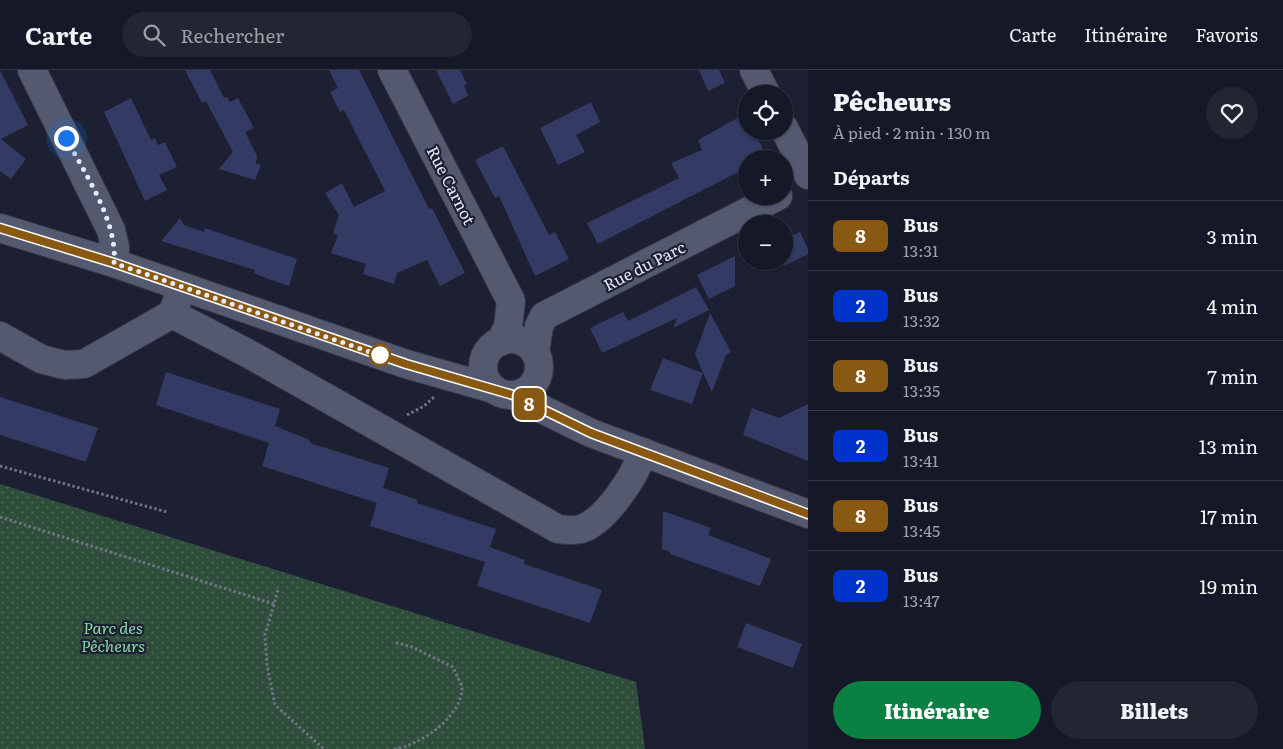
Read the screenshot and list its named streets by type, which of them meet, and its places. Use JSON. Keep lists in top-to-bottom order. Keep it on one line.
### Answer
{"streets":{"street":["Rue Carnot","Rue du Parc"]},"parks":["Parc des Pêcheurs"],"lines":["bus line 8"],"page":{"header":"Carte","search":"Rechercher","nav":["Carte","Itinéraire","Favoris"],"on_map":"8","heading":[["Pêcheurs","À pied · 2 min · 130 m"],"Départs"],"map_buttons":["+","−"],"list":[{"mark":"8","name":"Bus","note":"13:31","value":"3 min"},{"mark":"2","name":"Bus","note":"13:32","value":"4 min"},{"mark":"8","name":"Bus","note":"13:35","value":"7 min"},{"mark":"2","name":"Bus","note":"13:41","value":"13 min"},{"mark":"8","name":"Bus","note":"13:45","value":"17 min"},{"mark":"2","name":"Bus","note":"13:47","value":"19 min"}],"buttons":["Itinéraire","Billets"]}}
